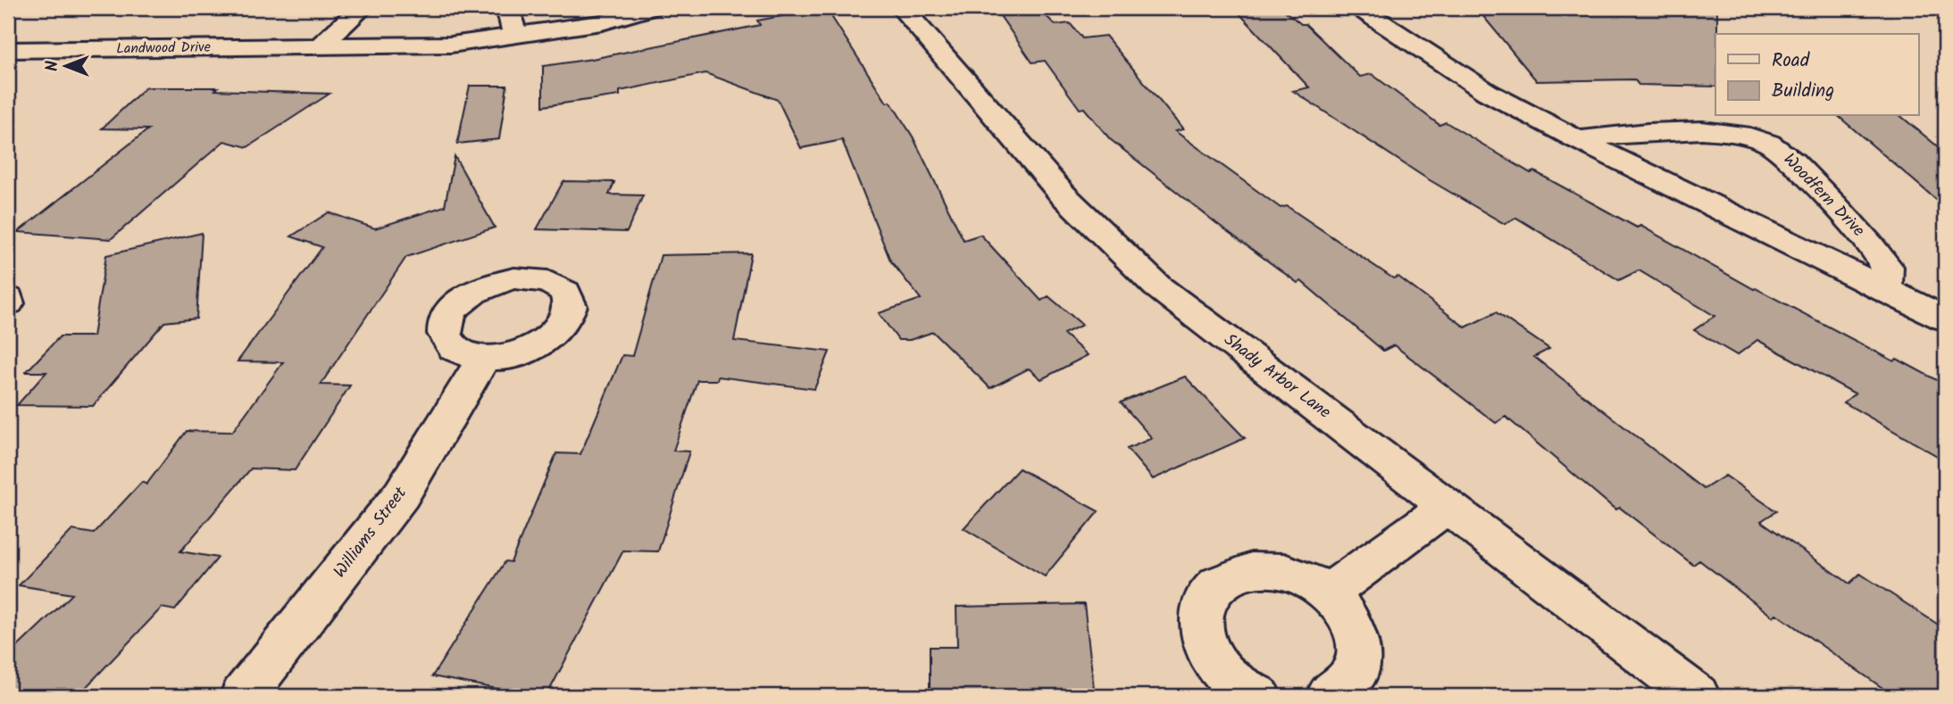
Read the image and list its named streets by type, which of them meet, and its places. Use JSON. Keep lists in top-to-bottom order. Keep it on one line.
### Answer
{"streets":{"street":["Landwood Drive","Woodfern Drive","Shady Arbor Lane","Williams Street"]},"legend":["Road","Building"],"north":"left"}
